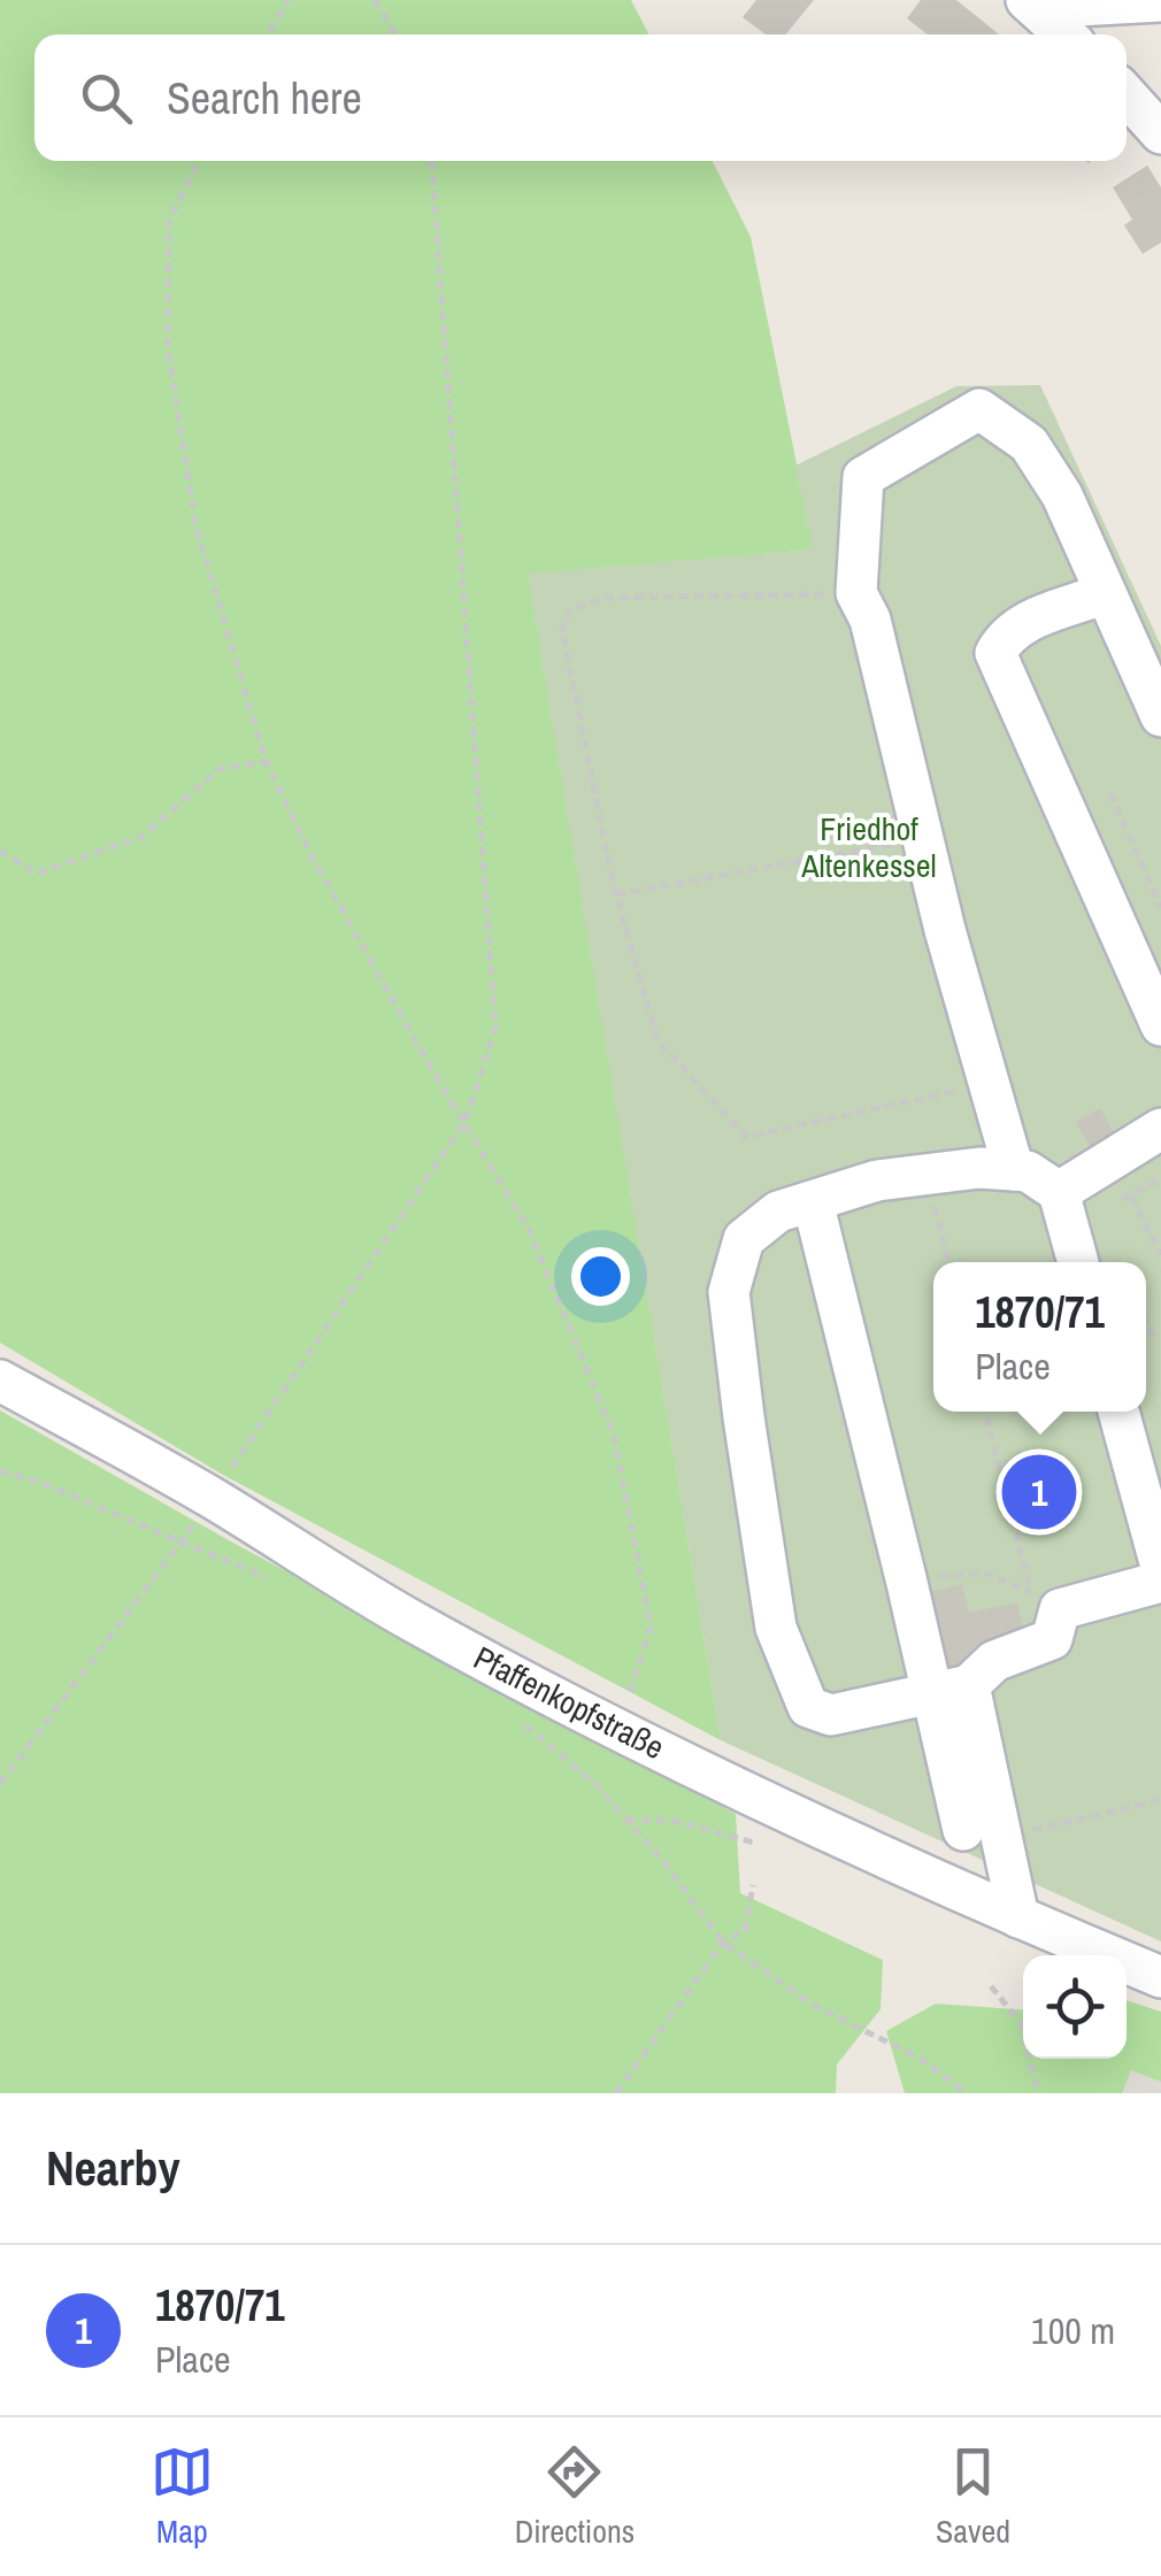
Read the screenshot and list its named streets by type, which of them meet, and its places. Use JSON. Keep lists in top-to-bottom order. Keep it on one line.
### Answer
{"streets":{"street":["Pfaffenkopfstraße"]},"parks":["Friedhof Altenkessel"],"page":{"search":"Search here","popup":["1870/71","Place"],"pins":"1","heading":"Nearby","list":[{"mark":"1","name":"1870/71","note":"Place","value":"100 m"}],"nav":["Map","Directions","Saved"]}}
